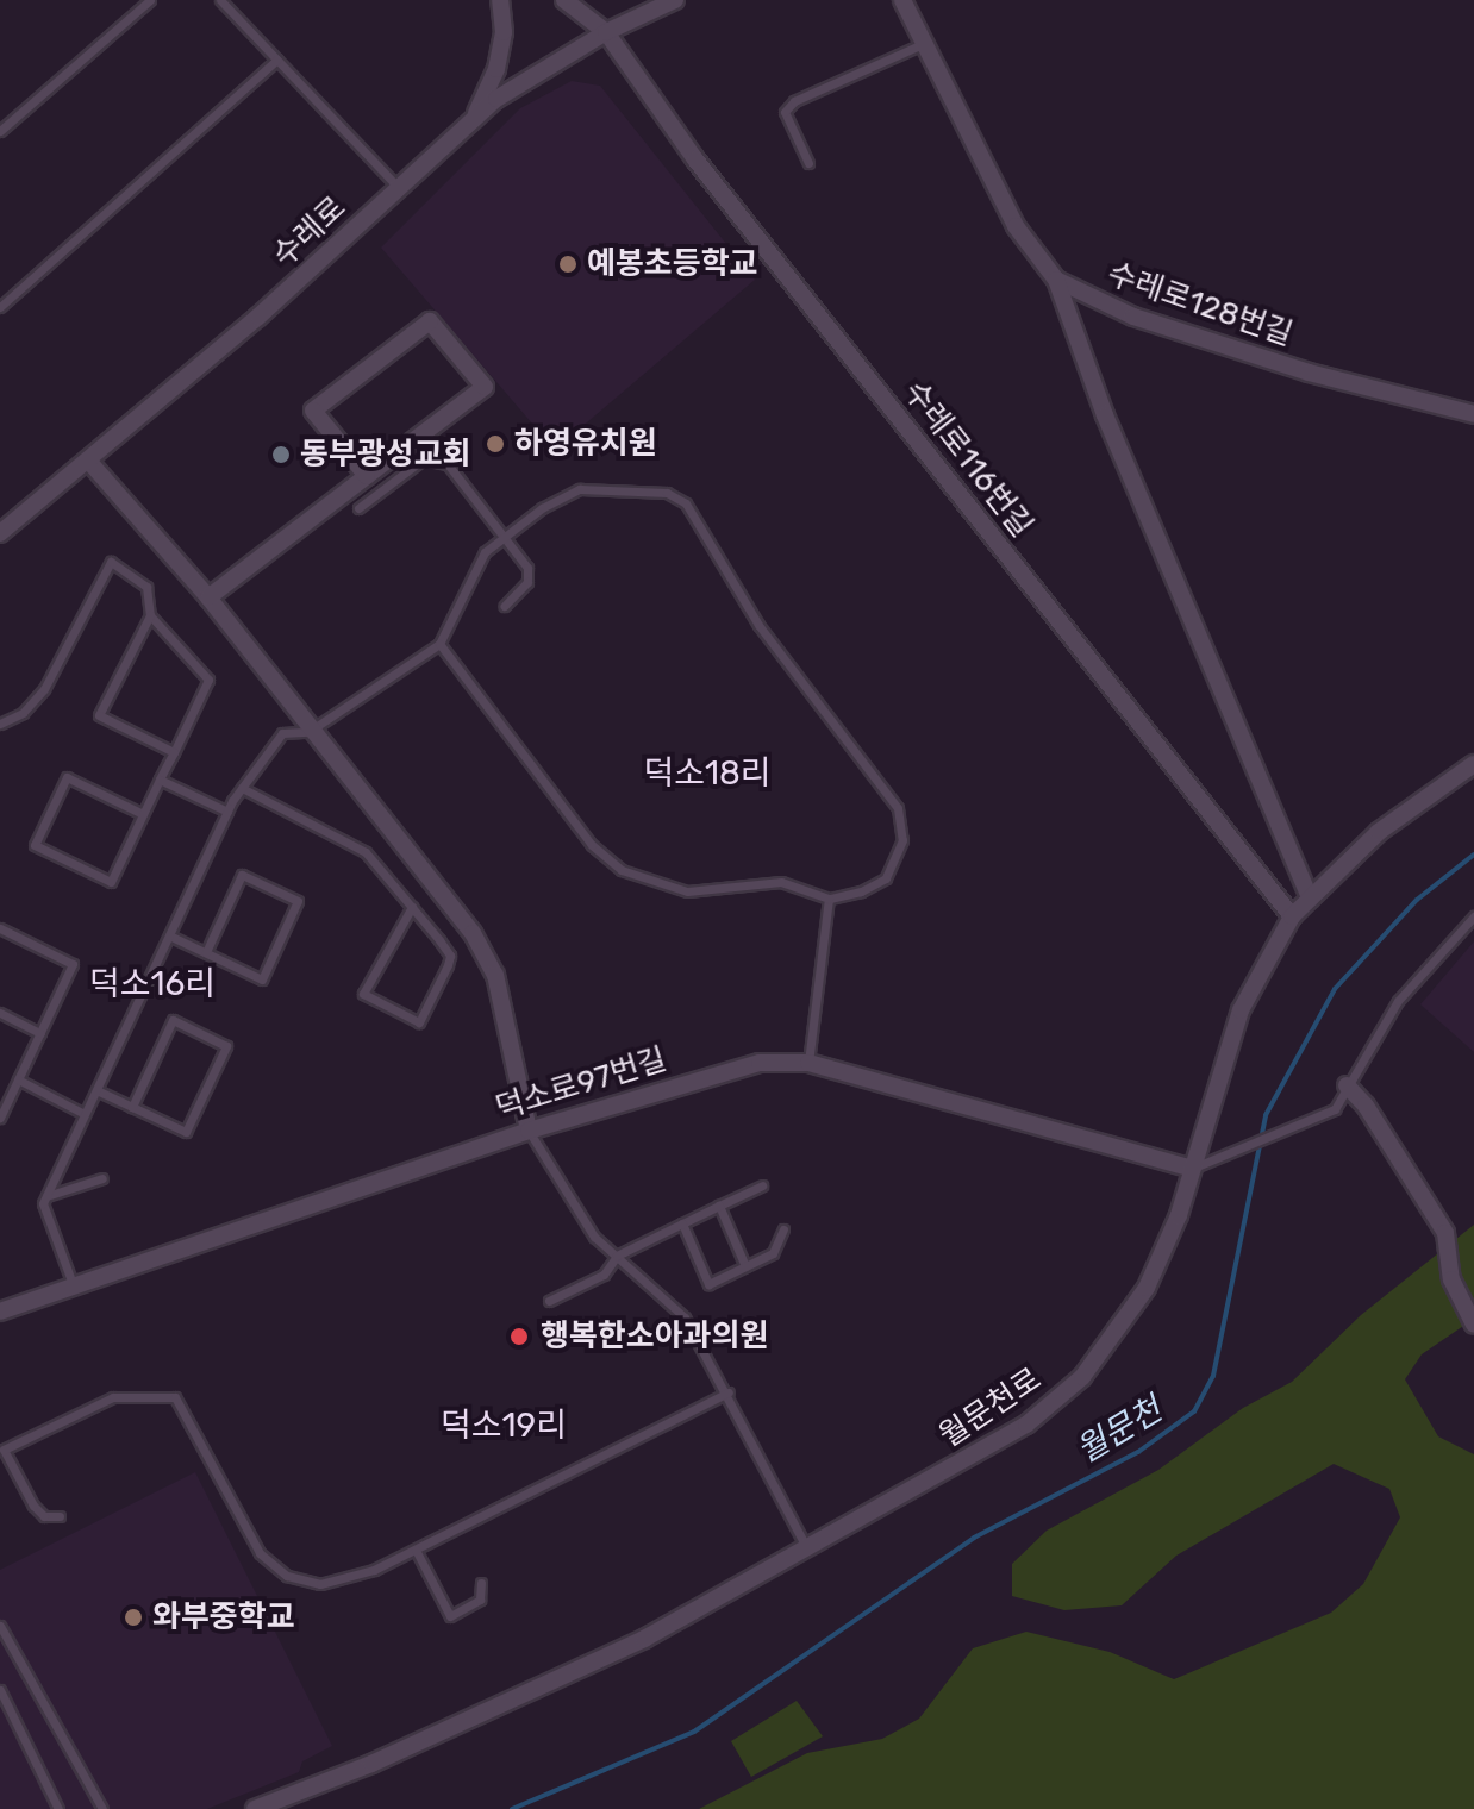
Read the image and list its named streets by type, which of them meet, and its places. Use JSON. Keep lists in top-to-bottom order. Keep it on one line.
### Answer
{"streets":{"street":["수레로","수레로128번길","수레로116번길","덕소로97번길","월문천로"]},"crossings":[["수레로","수레로116번길"],["수레로116번길","월문천로"],["덕소로97번길","월문천로"]],"districts":["덕소18리","덕소16리","덕소19리"],"water":["월문천"],"places":["예봉초등학교","하영유치원","동부광성교회","행복한소아과의원","와부중학교"]}
